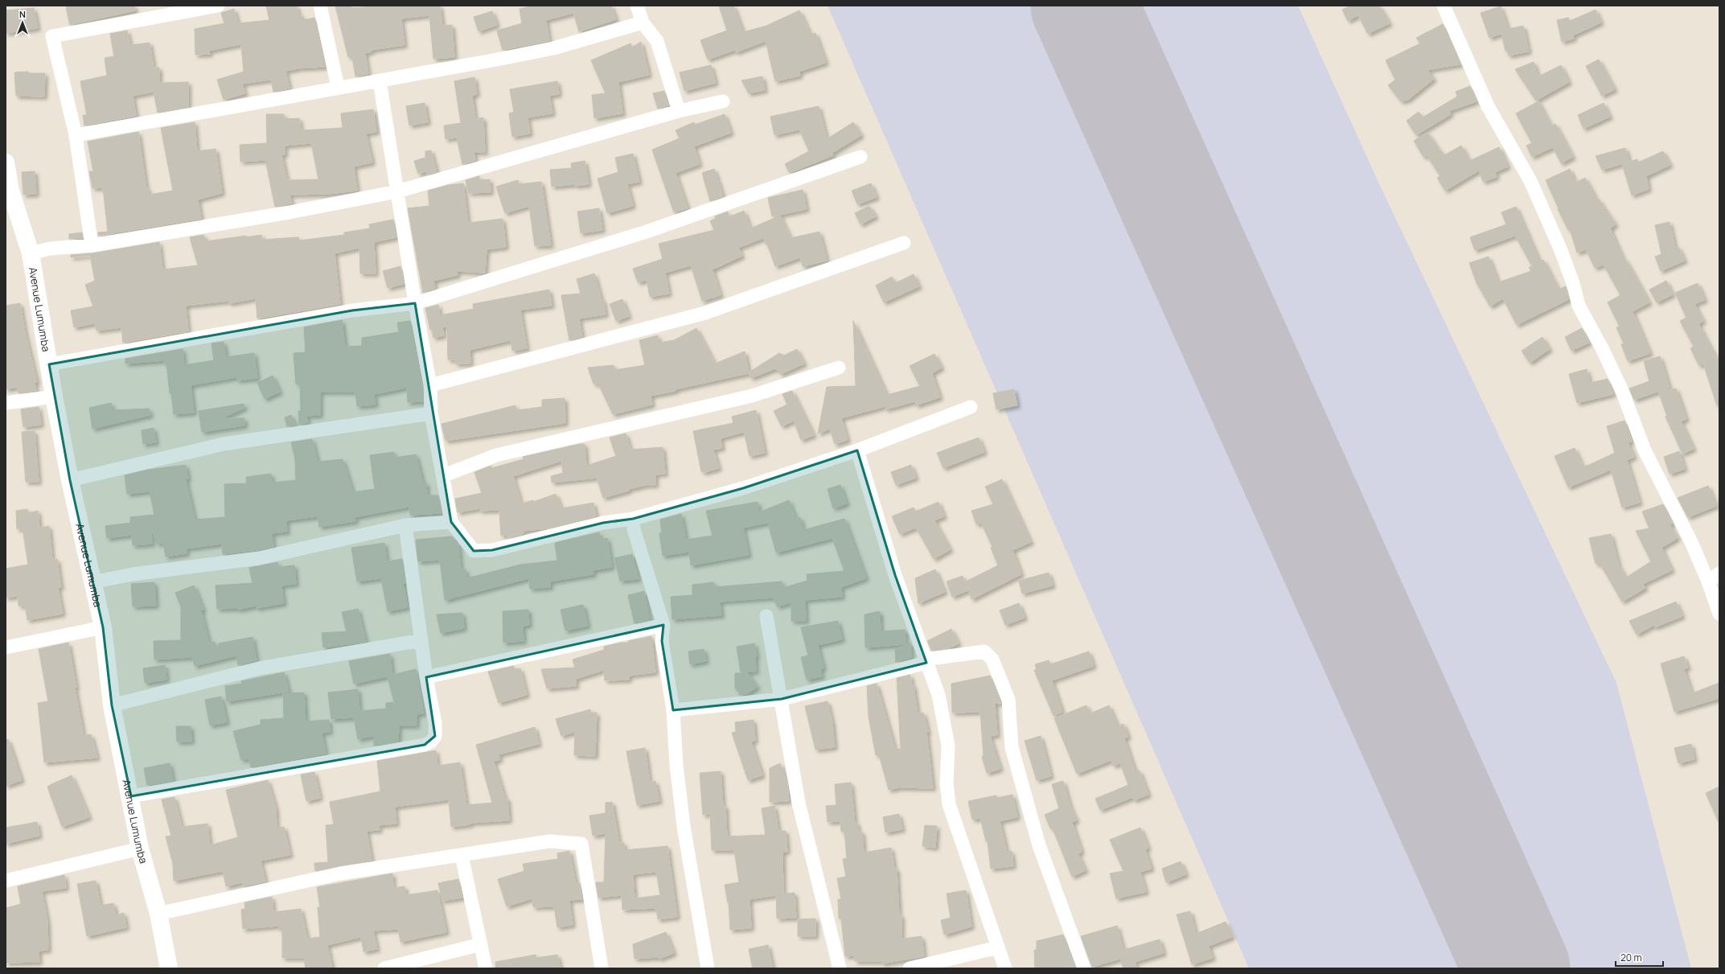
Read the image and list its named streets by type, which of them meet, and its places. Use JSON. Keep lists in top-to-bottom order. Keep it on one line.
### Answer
{"streets":{"main road":["Avenue Lumumba"]},"scale_bar":"20 m","north":"top"}
